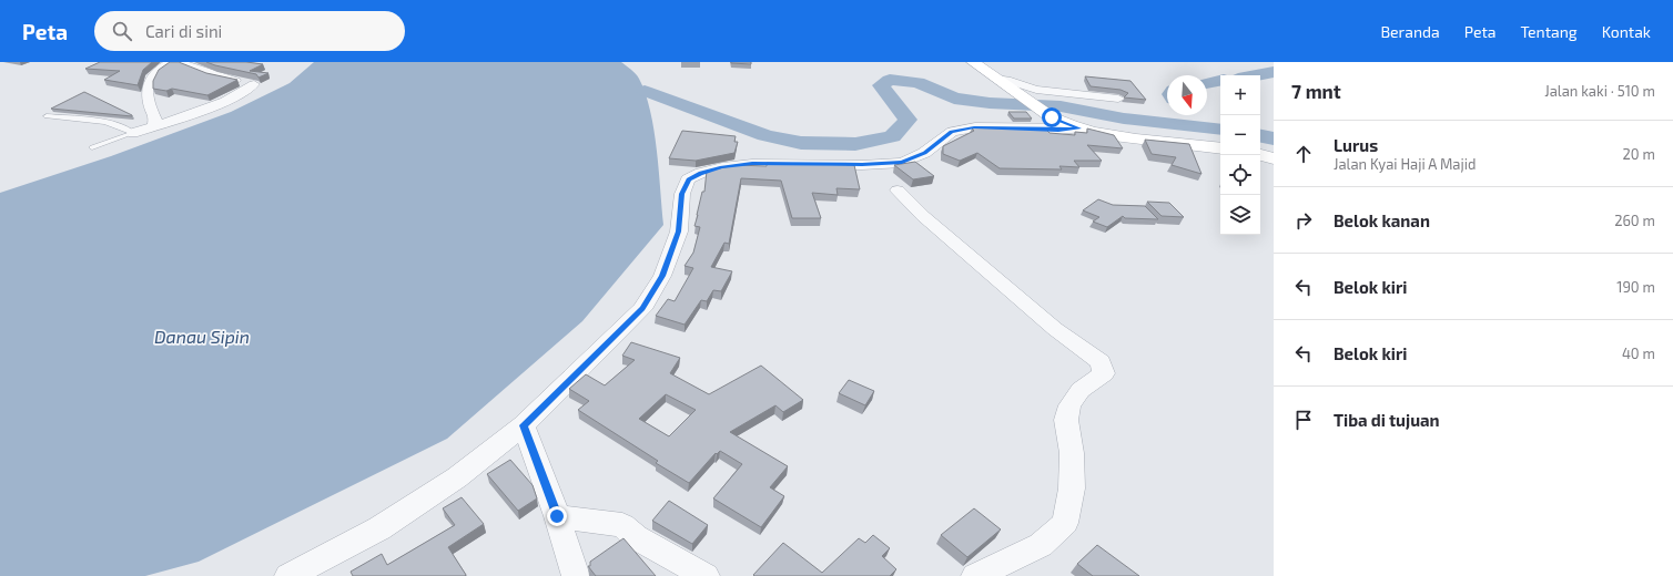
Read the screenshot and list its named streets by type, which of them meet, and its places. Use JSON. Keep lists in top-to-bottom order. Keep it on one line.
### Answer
{"water":["Danau Sipin"],"north":"bottom","page":{"header":"Peta","search":"Cari di sini","nav":["Beranda","Peta","Tentang","Kontak"],"heading":["7 mnt","Jalan kaki · 510 m"],"map_buttons":["+","−"],"list":[["Lurus","Jalan Kyai Haji A Majid","20 m"],["Belok kanan","260 m"],["Belok kiri","190 m"],["Belok kiri","40 m"],"Tiba di tujuan"]}}
